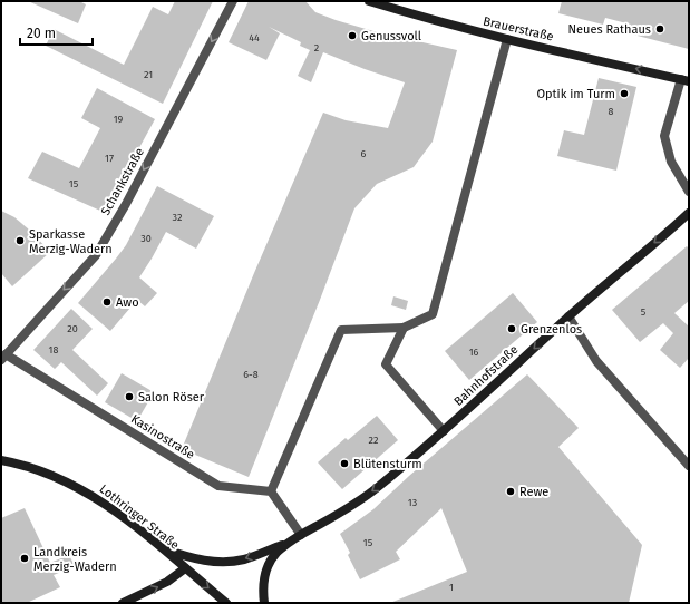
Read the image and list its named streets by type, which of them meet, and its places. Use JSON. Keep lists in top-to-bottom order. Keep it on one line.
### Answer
{"streets":{"main road":["Brauerstraße","Bahnhofstraße","Lothringer Straße"],"street":["Schankstraße","Kasinostraße"]},"crossings":[["Schankstraße","Kasinostraße"],["Bahnhofstraße","Lothringer Straße"]],"one_way":["Brauerstraße","Schankstraße","Bahnhofstraße"],"places":["Neues Rathaus","Genussvoll","Optik im Turm","Sparkasse Merzig-Wadern","Awo","Grenzenlos","Salon Röser","Blütensturm","Rewe","Landkreis Merzig-Wadern"],"house_numbers":["44","2","21","8","19","6","17","15","32","30","5","20","18","16","6-8","22","13","15","1"],"scale_bar":"20 m"}
